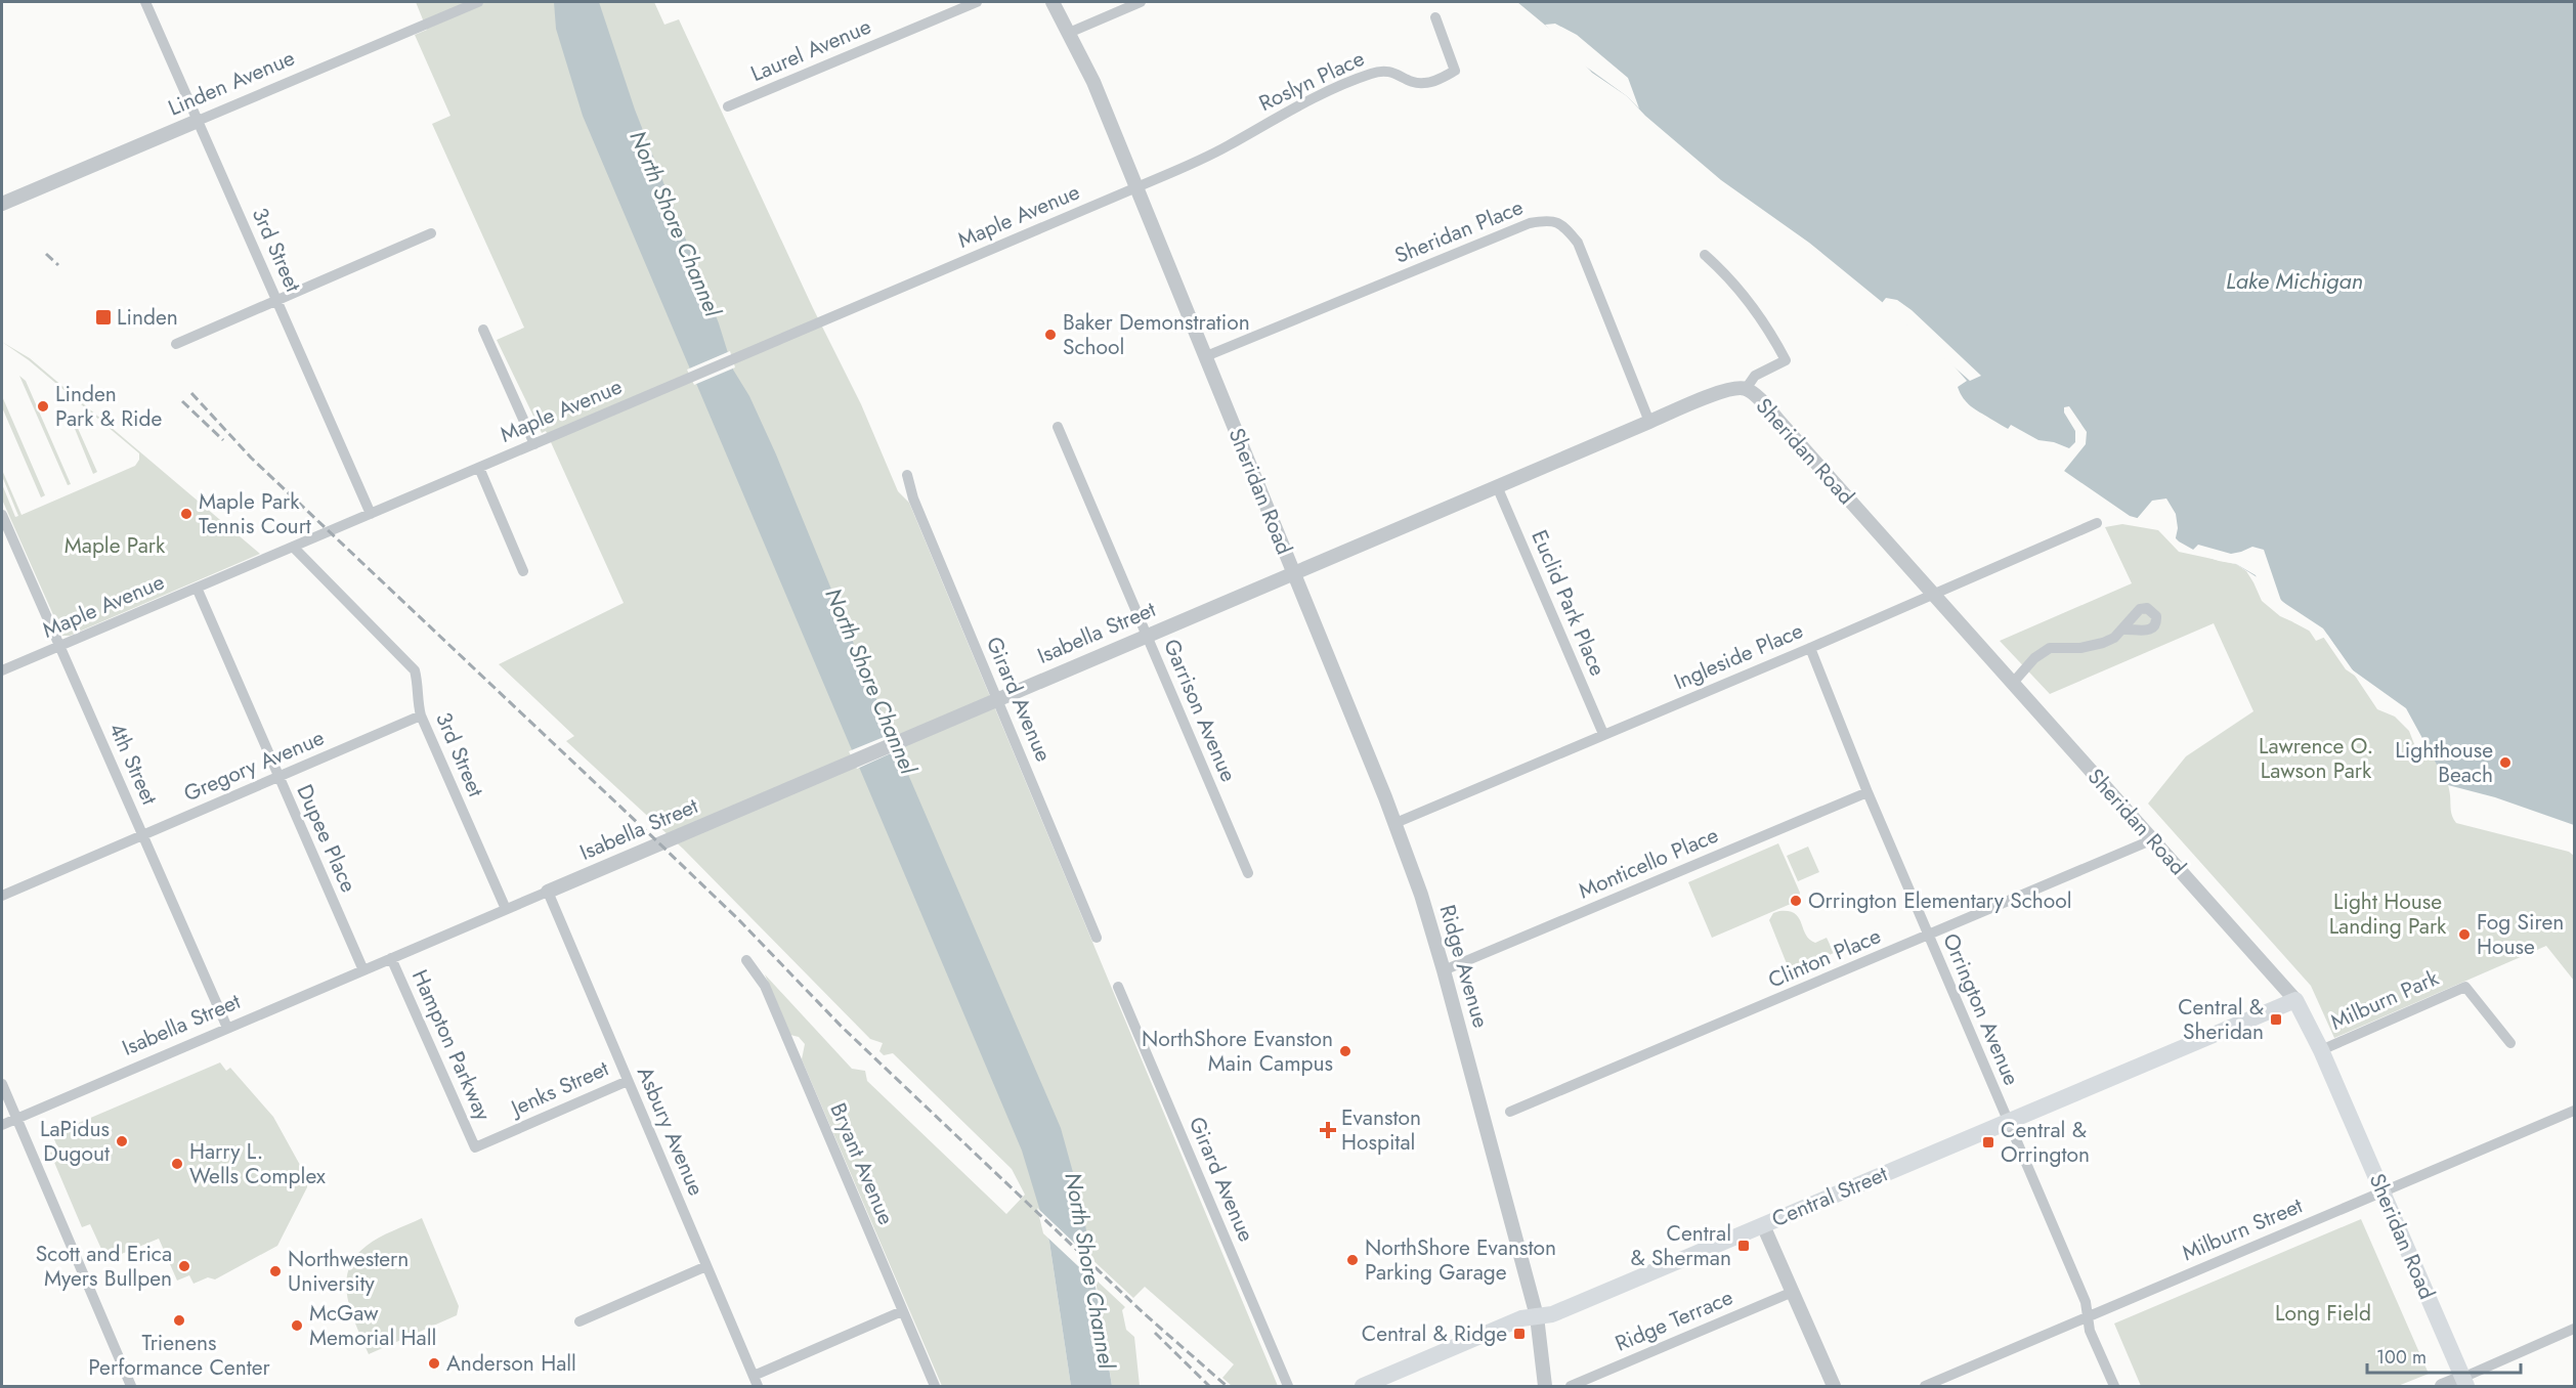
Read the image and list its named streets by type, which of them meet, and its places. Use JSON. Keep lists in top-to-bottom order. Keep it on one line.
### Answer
{"streets":{"main road":["Sheridan Road","Central Street"],"street":["Laurel Avenue","Roslyn Place","Linden Avenue","Maple Avenue","Sheridan Place","3rd Street","Euclid Park Place","Isabella Street","Ingleside Place","Girard Avenue","Garrison Avenue","4th Street","Gregory Avenue","Dupee Place","Monticello Place","Clinton Place","Ridge Avenue","Milburn Park","Orrington Avenue","Hampton Parkway","Jenks Street","Asbury Avenue","Bryant Avenue","Milburn Street","Ridge Terrace"]},"crossings":[["Roslyn Place","Maple Avenue"],["Roslyn Place","Sheridan Road"],["Linden Avenue","3rd Street"],["Maple Avenue","3rd Street"],["Maple Avenue","Sheridan Road"],["Maple Avenue","4th Street"],["Maple Avenue","Dupee Place"],["Sheridan Place","Sheridan Road"],["3rd Street","Isabella Street"],["3rd Street","Gregory Avenue"],["Sheridan Road","Euclid Park Place"],["Sheridan Road","Isabella Street"],["Sheridan Road","Ingleside Place"],["Sheridan Road","Clinton Place"],["Sheridan Road","Ridge Avenue"],["Sheridan Road","Milburn Park"],["Sheridan Road","Central Street"],["Sheridan Road","Milburn Street"],["Euclid Park Place","Ingleside Place"],["Isabella Street","Girard Avenue"],["Isabella Street","Garrison Avenue"],["Isabella Street","4th Street"],["Isabella Street","Dupee Place"],["Isabella Street","Ridge Avenue"],["Isabella Street","Hampton Parkway"],["Isabella Street","Asbury Avenue"],["Ingleside Place","Ridge Avenue"],["Ingleside Place","Orrington Avenue"],["4th Street","Gregory Avenue"],["Gregory Avenue","Dupee Place"],["Monticello Place","Ridge Avenue"],["Monticello Place","Orrington Avenue"],["Clinton Place","Orrington Avenue"],["Ridge Avenue","Central Street"],["Orrington Avenue","Central Street"],["Orrington Avenue","Milburn Street"],["Hampton Parkway","Jenks Street"],["Jenks Street","Asbury Avenue"]],"water":["North Shore Channel","Lake Michigan"],"parks":["Maple Park","Lawrence O. Lawson Park","Light House Landing Park","Long Field"],"places":{"transit":["Linden","Central & Sheridan","Central & Orrington","Central & Sherman","Central & Ridge"],"other":["Baker Demonstration School","Linden Park & Ride","Maple Park Tennis Court","Lighthouse Beach","Orrington Elementary School","Fog Siren House","NorthShore Evanston Main Campus","LaPidus Dugout","Harry L. Wells Complex","NorthShore Evanston Parking Garage","Scott and Erica Myers Bullpen","Northwestern University","Trienens Performance Center","McGaw Memorial Hall","Anderson Hall"],"health":["Evanston Hospital"]},"scale_bar":"100 m"}
